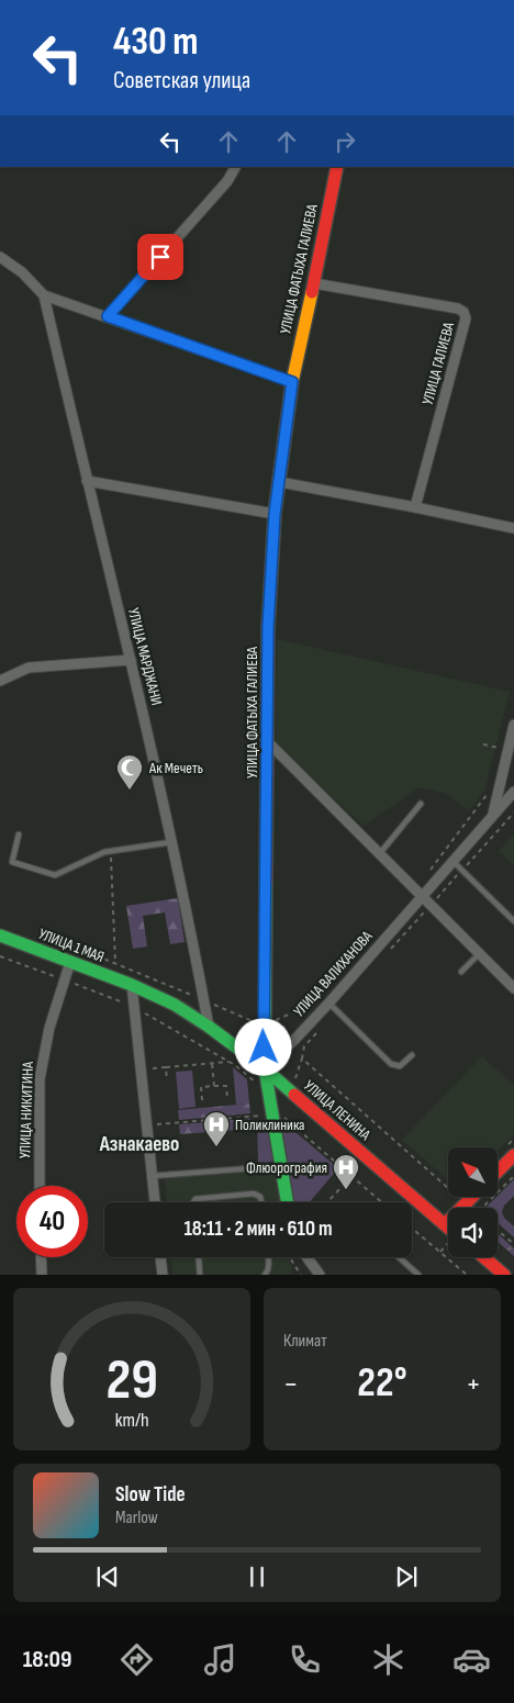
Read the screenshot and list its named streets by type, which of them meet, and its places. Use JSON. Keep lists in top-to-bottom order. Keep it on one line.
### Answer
{"streets":{"street":["УЛИЦА ФАТЫХА ГАЛИЕВА","УЛИЦА ГАЛИЕВА","УЛИЦА МАРДЖАНИ","УЛИЦА 1 МАЯ","УЛИЦА ВАЛИХАНОВА","УЛИЦА НИКИТИНА","УЛИЦА ЛЕНИНА"]},"crossings":[["УЛИЦА ФАТЫХА ГАЛИЕВА","УЛИЦА ГАЛИЕВА"],["УЛИЦА ФАТЫХА ГАЛИЕВА","УЛИЦА ВАЛИХАНОВА"],["УЛИЦА ФАТЫХА ГАЛИЕВА","УЛИЦА ЛЕНИНА"],["УЛИЦА МАРДЖАНИ","УЛИЦА ЛЕНИНА"],["УЛИЦА 1 МАЯ","УЛИЦА НИКИТИНА"],["УЛИЦА 1 МАЯ","УЛИЦА ЛЕНИНА"],["УЛИЦА ВАЛИХАНОВА","УЛИЦА ЛЕНИНА"]],"districts":["Азнакаево"],"places":{"mosque":["Ак Мечеть"],"hospital":["Поликлиника","Флюорография"]},"north":"top left","page":{"turn":["430 m","Советская улица"],"limit":"40","trip":"18:11 · 2 мин · 610 m","tile":"Климат","heat":["−","22°","+"],"song":["Slow Tide","Marlow"],"tabs":"18:09","gauge":["29","km/h"]}}
